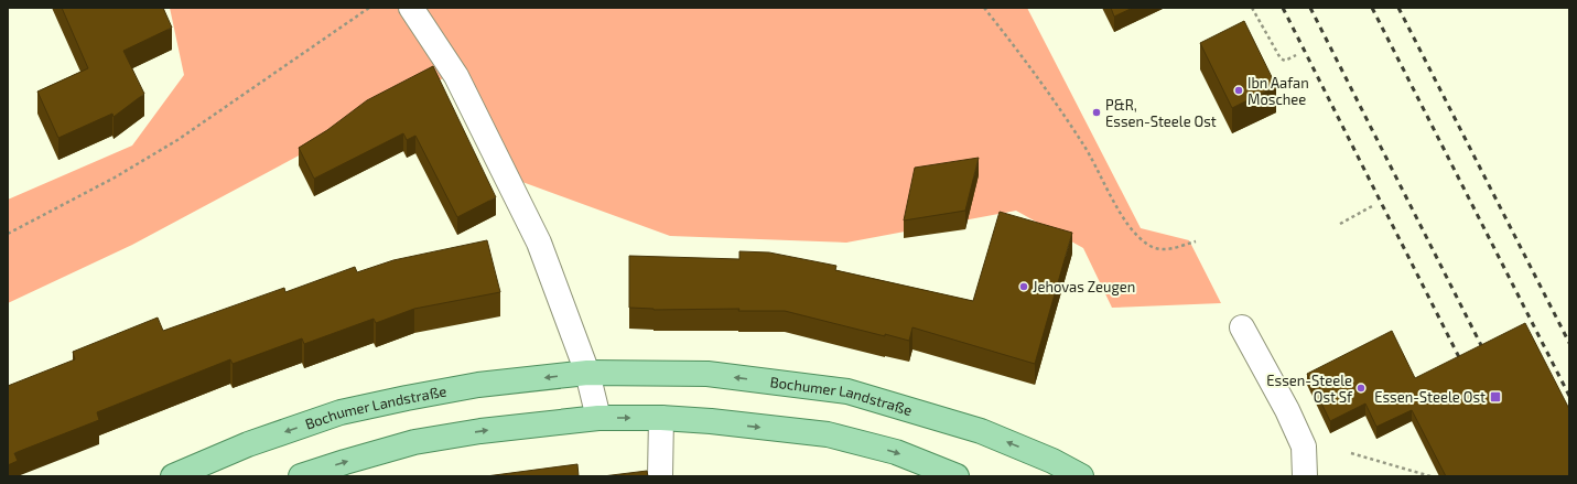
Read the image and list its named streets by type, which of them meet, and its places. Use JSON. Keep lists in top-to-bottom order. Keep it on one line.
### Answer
{"streets":{"main road":["Bochumer Landstraße"]},"places":{"other":["Ibn Aafan Moschee","P&R, Essen-Steele Ost","Jehovas Zeugen","Essen-Steele Ost Sf"],"transit":["Essen-Steele Ost"]}}
